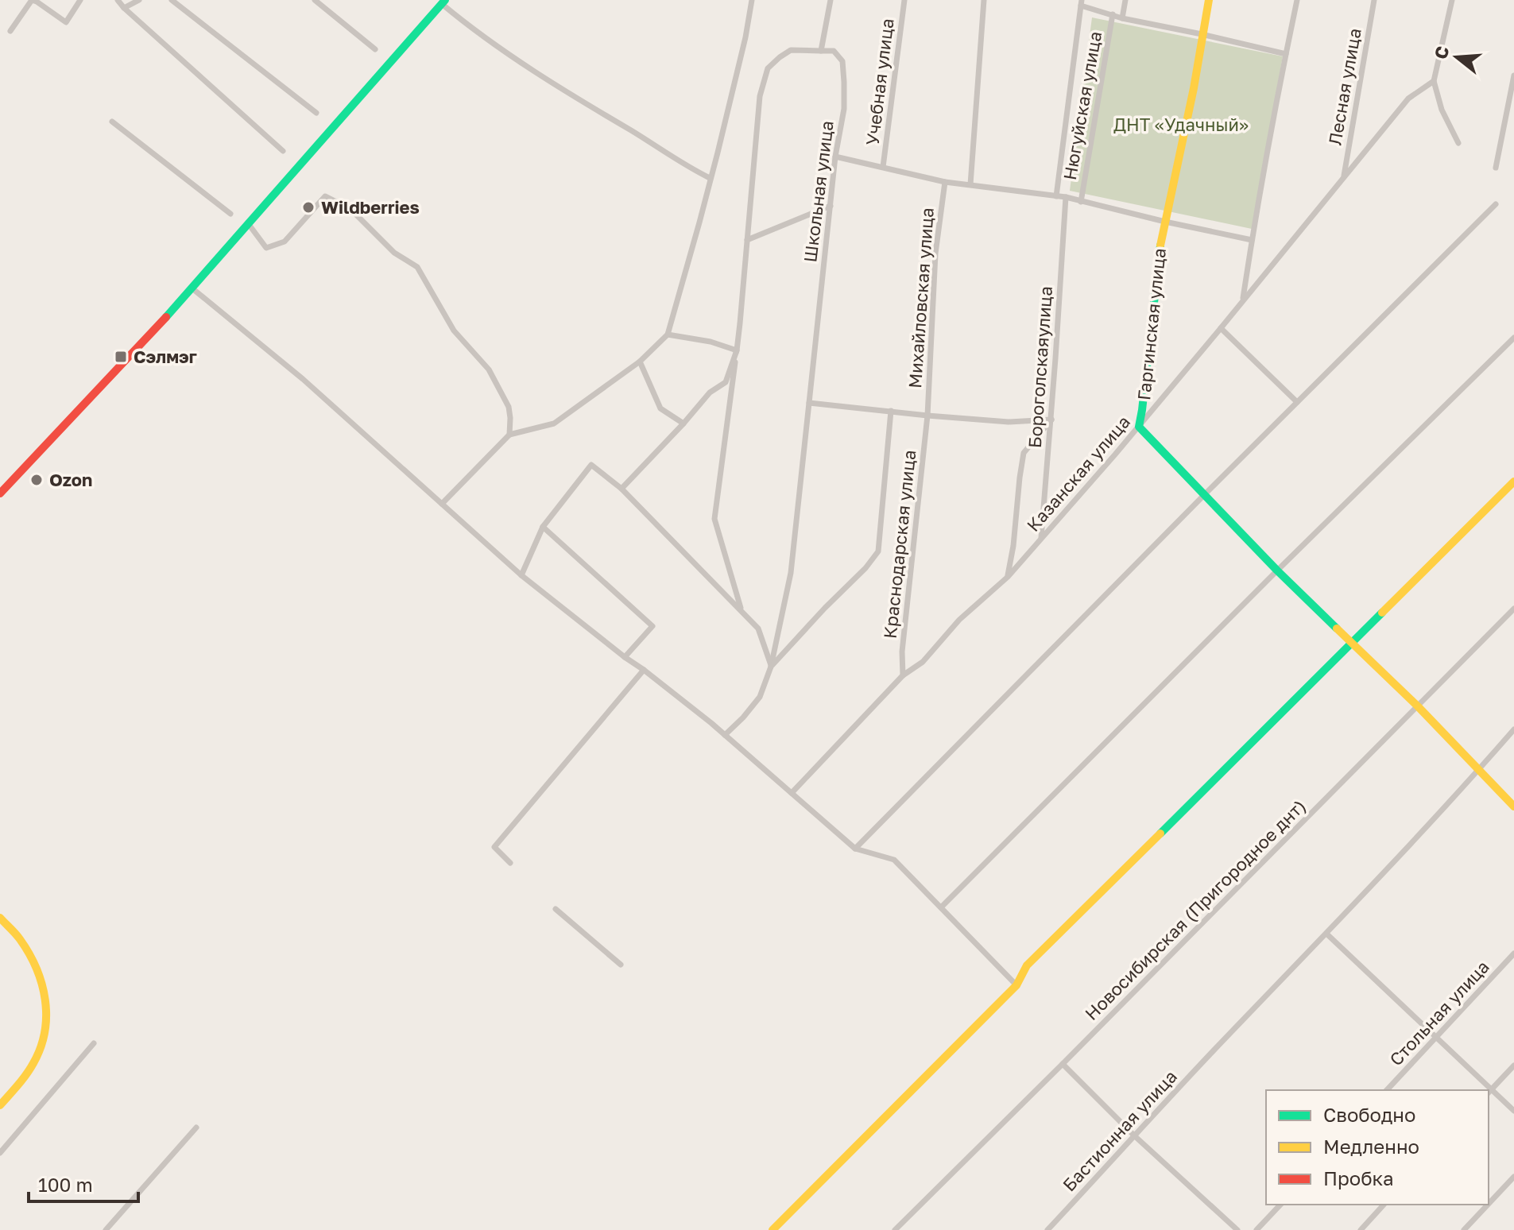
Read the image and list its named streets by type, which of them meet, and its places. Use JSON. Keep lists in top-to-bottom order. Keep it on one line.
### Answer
{"streets":{"street":["Учебная улица","Лесная улица","Нюгуйская улица","Школьная улица","Михайловская улица","Гаргинская улица","Бороголскаяулица","Казанская улица","Краснодарская улица","Новосибирская (Пригородное днт)","Стольная улица","Бастионная улица"]},"crossings":[["Лесная улица","Казанская улица"],["Михайловская улица","Краснодарская улица"],["Гаргинская улица","Казанская улица"],["Бороголскаяулица","Казанская улица"],["Казанская улица","Краснодарская улица"]],"parks":["ДНТ «Удачный»"],"places":{"other":["Wildberries","Ozon"],"transit":["Сэлмэг"]},"legend":["Свободно","Медленно","Пробка"],"scale_bar":"100 m","north":"left"}
